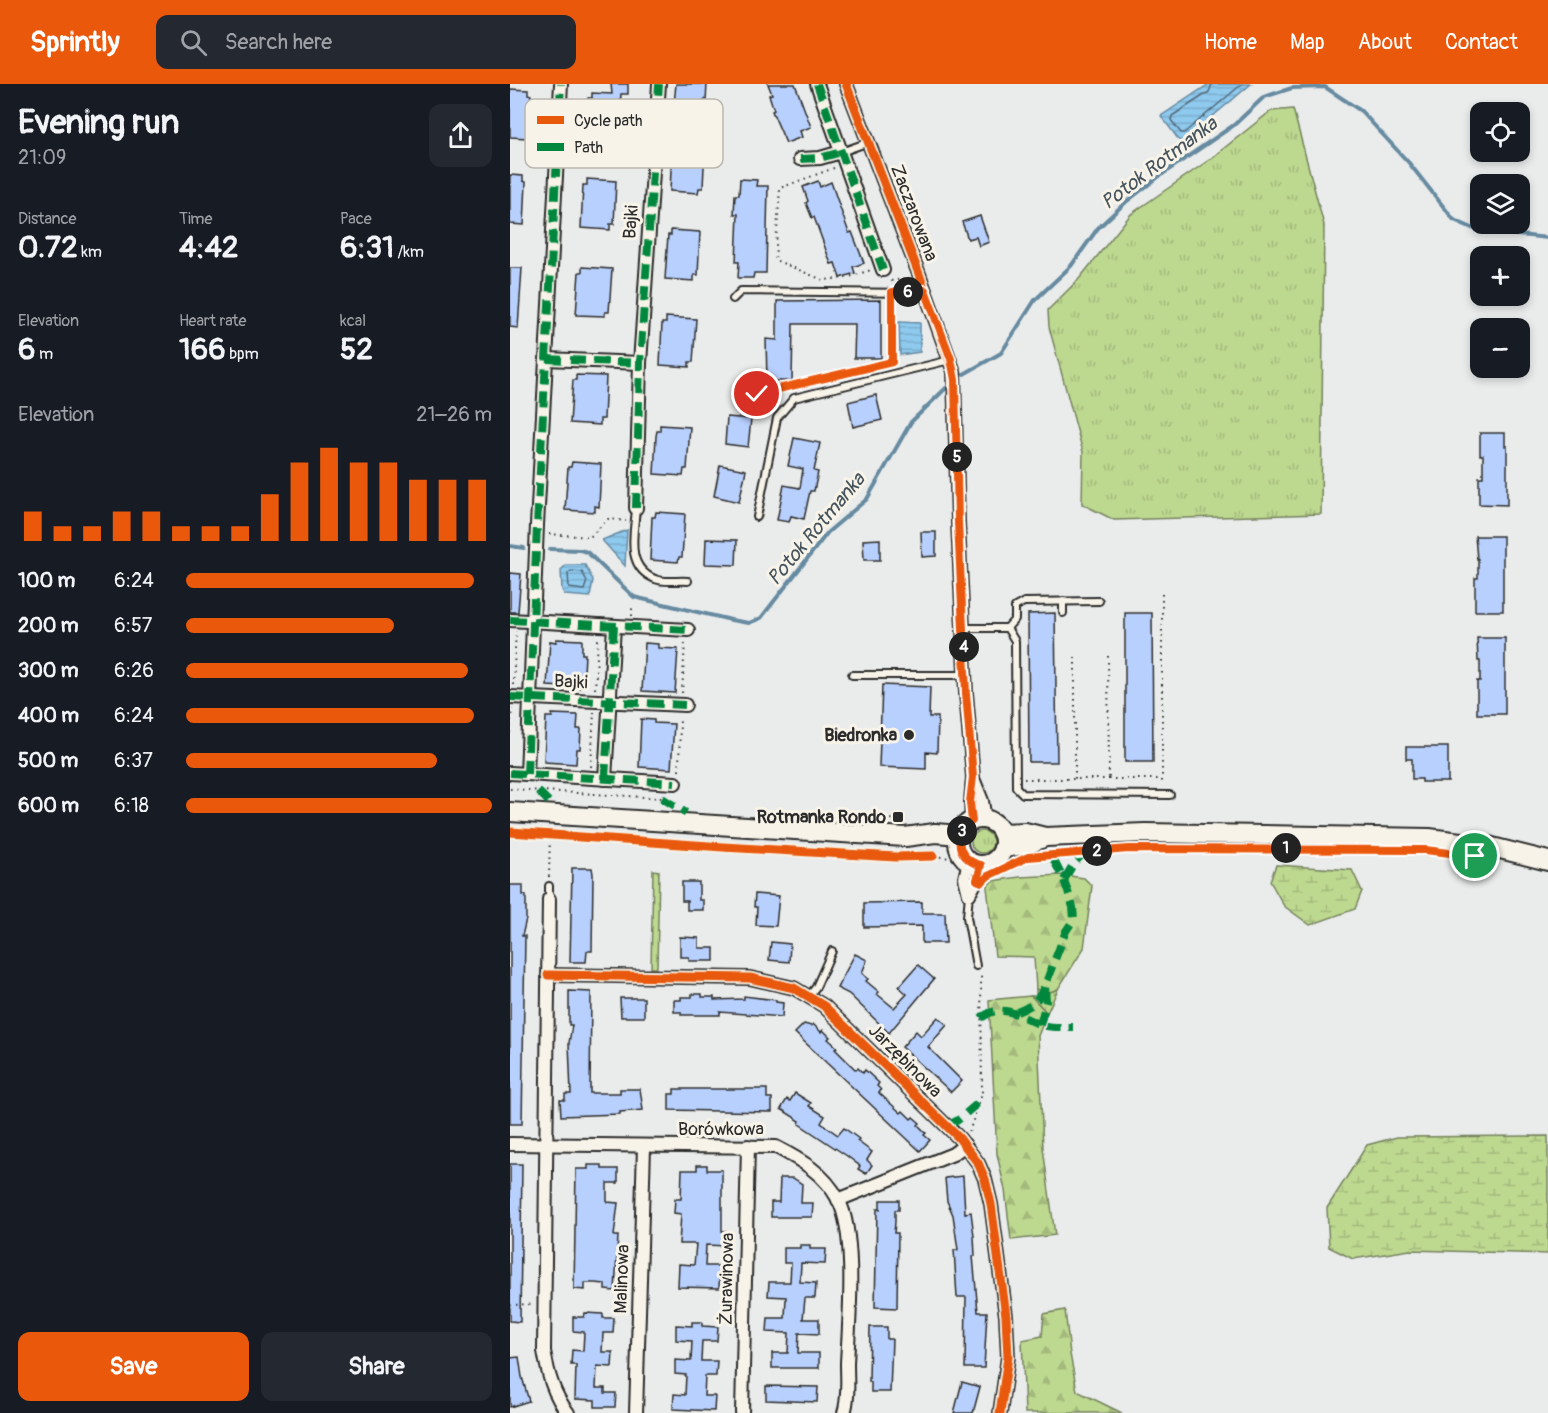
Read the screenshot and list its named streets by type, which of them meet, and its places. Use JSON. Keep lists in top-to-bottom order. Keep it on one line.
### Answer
{"streets":{"street":["Zaczarowana","Bajki","Jarzębinowa","Borówkowa","Malinowa","Żurawinowa"]},"crossings":[["Borówkowa","Malinowa"],["Borówkowa","Żurawinowa"]],"water":["Potok Rotmanka"],"places":{"other":["Biedronka"],"transit":["Rotmanka Rondo"]},"legend":["Cycle path","Path"],"page":{"header":"Sprintly","search":"Search here","nav":["Home","Map","About","Contact"],"heading":["Evening run","21:09"],"map_buttons":["+","−"],"stats":[["Distance","0.72 km"],["Time","4:42"],["Pace","6:31 /km"],["Elevation","6 m"],["Heart rate","166 bpm"],["kcal","52"]],"pins":["6","5","4","3","1","2"],"chart":["Elevation","21–26 m"],"list":[{"name":"100 m","note":"6:24"},{"name":"200 m","note":"6:57"},{"name":"300 m","note":"6:26"},{"name":"400 m","note":"6:24"},{"name":"500 m","note":"6:37"},{"name":"600 m","note":"6:18"}],"buttons":["Save","Share"]}}
